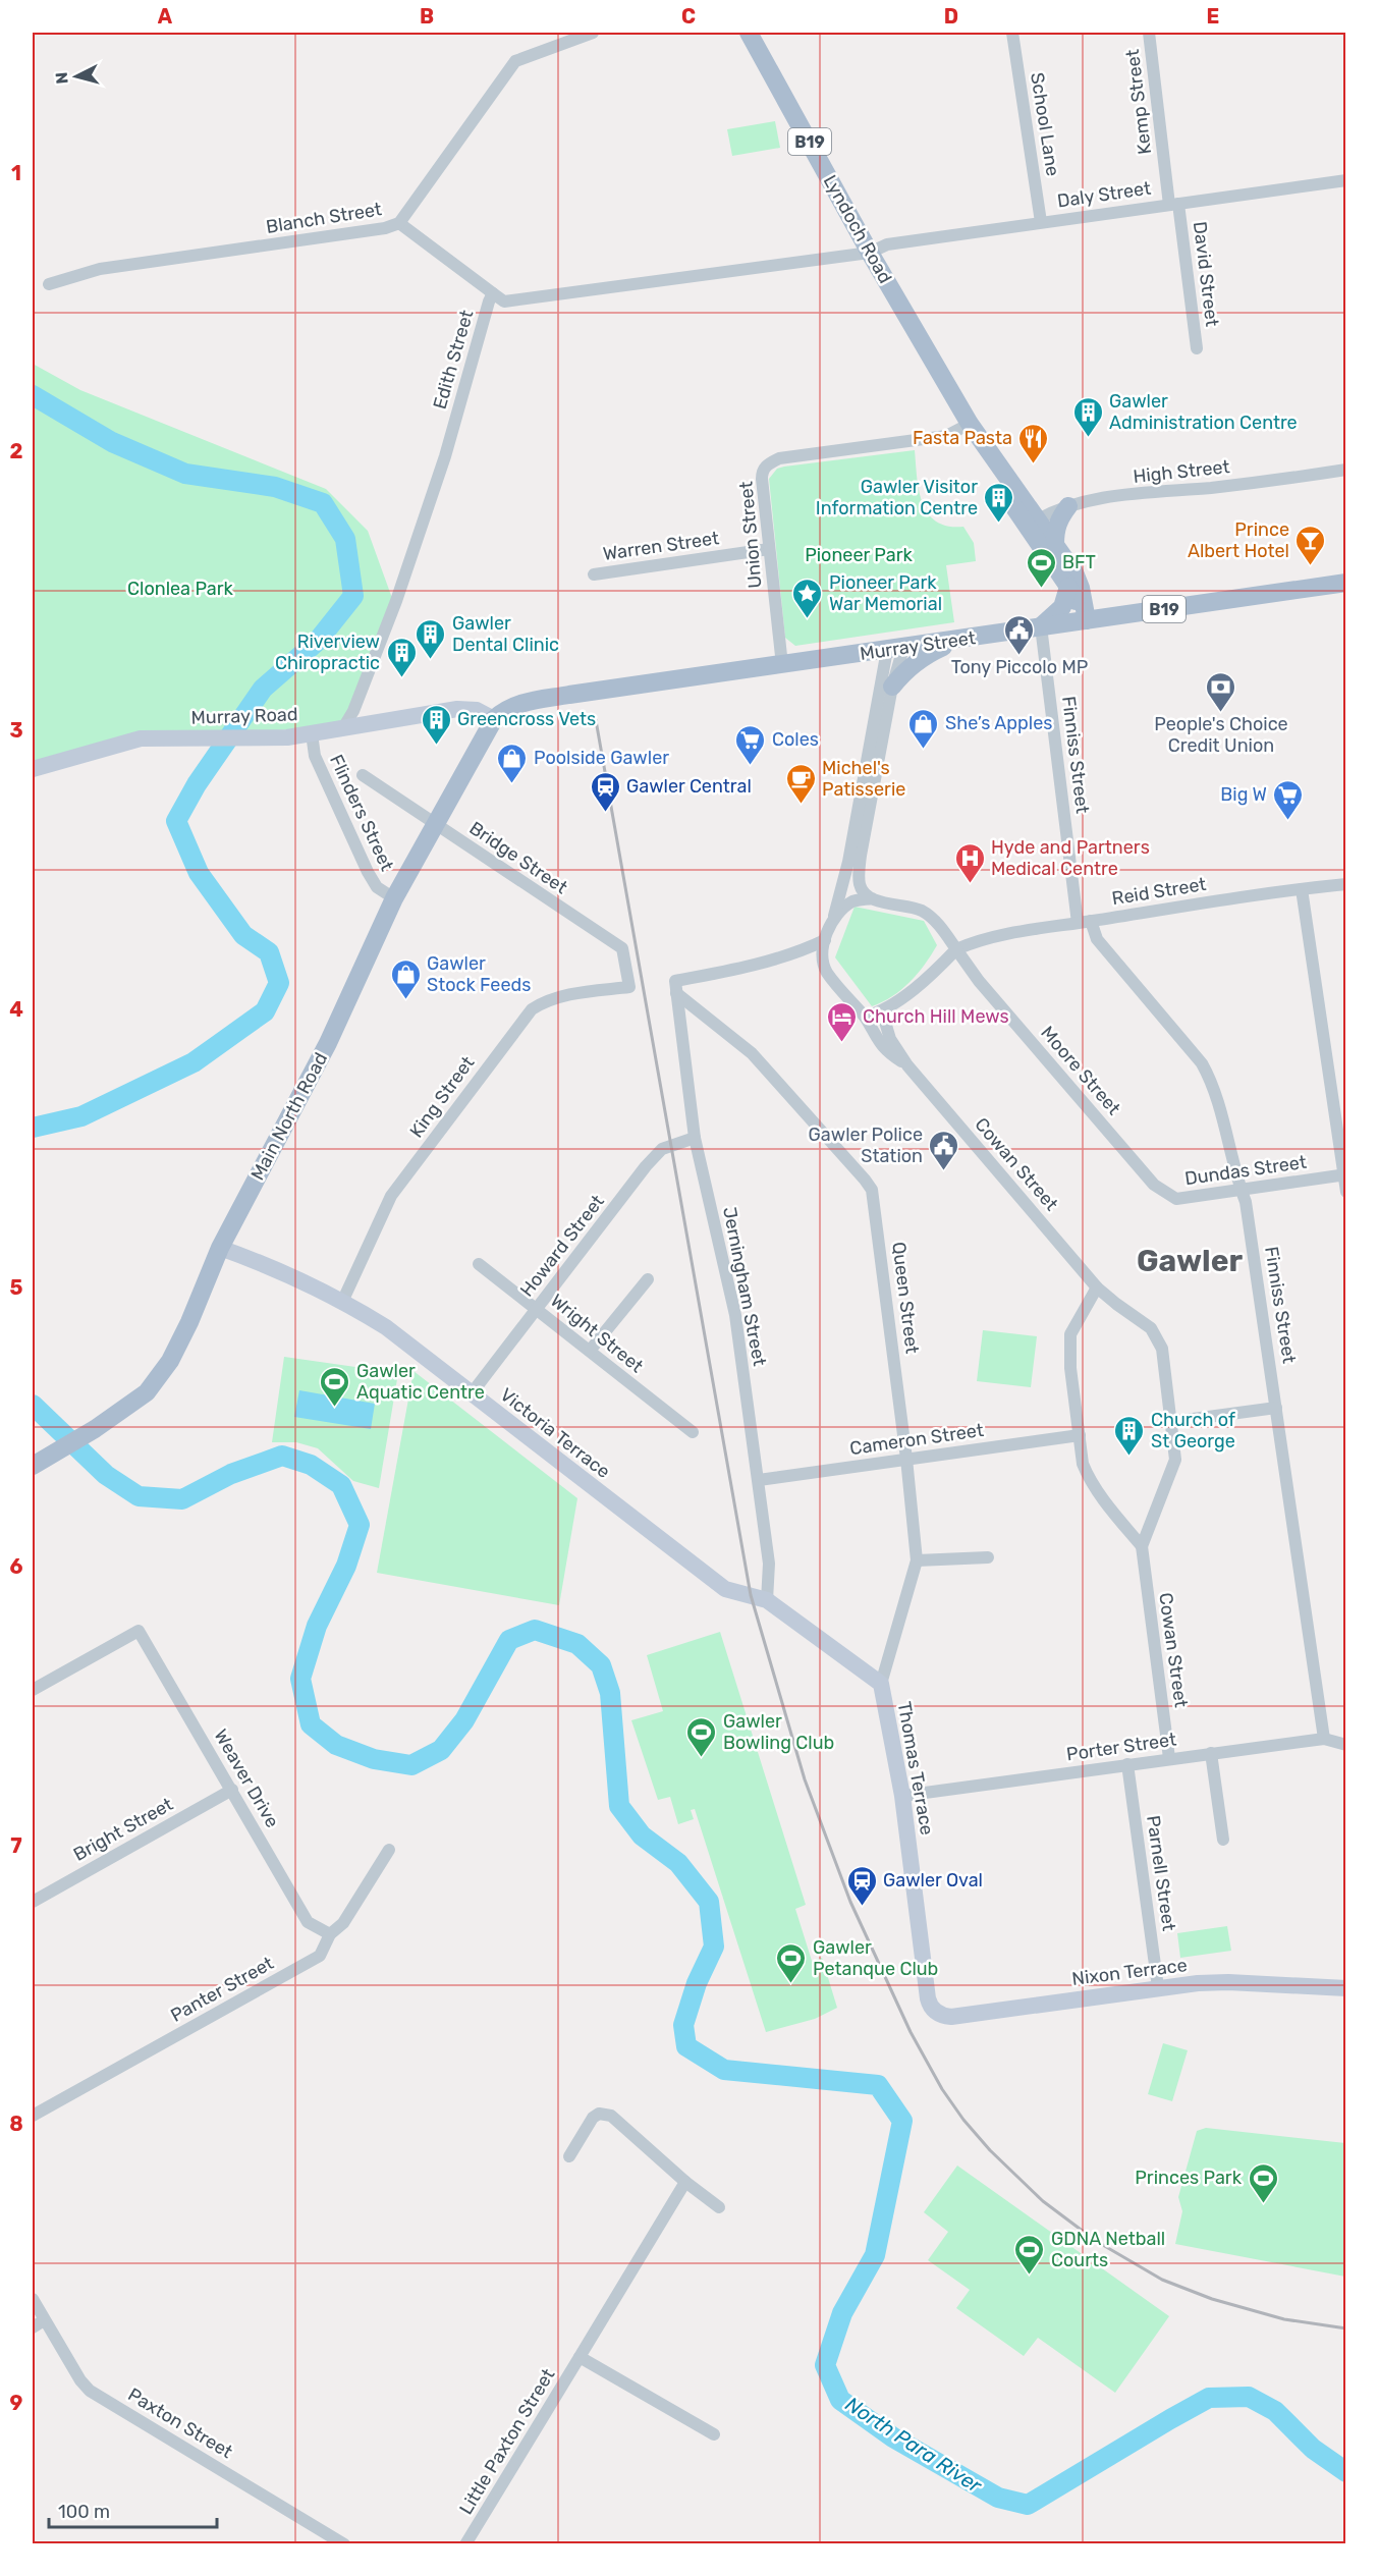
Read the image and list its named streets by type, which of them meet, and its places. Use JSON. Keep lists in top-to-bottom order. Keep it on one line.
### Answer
{"streets":{"main road":["B19","Lyndoch Road","Murray Street","Main North Road"],"street":["Kemp Street","School Lane","Daly Street","Blanch Street","David Street","Edith Street","High Street","Union Street","Warren Street","Murray Road","Finniss Street","Flinders Street","Bridge Street","Reid Street","Moore Street","King Street","Cowan Street","Dundas Street","Howard Street","Jerningham Street","Queen Street","Wright Street","Victoria Terrace","Cameron Street","Porter Street","Thomas Terrace","Weaver Drive","Bright Street","Parnell Street","Nixon Terrace","Panter Street","Paxton Street","Little Paxton Street"]},"crossings":[["Kemp Street","Daly Street"],["Kemp Street","David Street"],["School Lane","Daly Street"],["B19","Lyndoch Road"],["B19","Murray Street"],["Daly Street","Lyndoch Road"],["Daly Street","David Street"],["Daly Street","Edith Street"],["Lyndoch Road","Edith Street"],["Lyndoch Road","High Street"],["Lyndoch Road","Union Street"],["Lyndoch Road","Murray Street"],["Edith Street","Murray Road"],["Union Street","Warren Street"],["Union Street","Murray Street"],["Murray Street","Murray Road"],["Murray Street","Finniss Street"],["Murray Street","Main North Road"],["Murray Road","Flinders Street"],["Murray Road","Main North Road"],["Finniss Street","Reid Street"],["Finniss Street","Dundas Street"],["Finniss Street","Porter Street"],["Flinders Street","Main North Road"],["Bridge Street","King Street"],["Bridge Street","Main North Road"],["Reid Street","Moore Street"],["Reid Street","Cowan Street"],["Moore Street","Cowan Street"],["Moore Street","Dundas Street"],["King Street","Victoria Terrace"],["Main North Road","Victoria Terrace"],["Cowan Street","Porter Street"],["Howard Street","Jerningham Street"],["Howard Street","Wright Street"],["Howard Street","Victoria Terrace"],["Jerningham Street","Queen Street"],["Jerningham Street","Victoria Terrace"],["Jerningham Street","Cameron Street"],["Jerningham Street","Thomas Terrace"],["Queen Street","Cameron Street"],["Queen Street","Thomas Terrace"],["Victoria Terrace","Thomas Terrace"],["Porter Street","Thomas Terrace"],["Porter Street","Parnell Street"],["Thomas Terrace","Nixon Terrace"],["Weaver Drive","Bright Street"],["Weaver Drive","Panter Street"],["Parnell Street","Nixon Terrace"]],"districts":["Gawler"],"water":["North Para River"],"parks":["Pioneer Park","Clonlea Park"],"places":{"building":["Gawler Administration Centre","Gawler Visitor Information Centre","Gawler Dental Clinic","Riverview Chiropractic","Greencross Vets","Church of St George"],"restaurant":["Fasta Pasta"],"bar":["Prince Albert Hotel"],"sports":["BFT","Gawler Aquatic Centre","Gawler Bowling Club","Gawler Petanque Club","Princes Park","GDNA Netball Courts"],"place":["Pioneer Park War Memorial"],"public building":["Tony Piccolo MP","Gawler Police Station"],"bank":["People's Choice Credit Union"],"shop":["She’s Apples","Poolside Gawler","Gawler Stock Feeds"],"supermarket":["Coles","Big W"],"cafe":["Michel's Patisserie"],"station":["Gawler Central","Gawler Oval"],"hospital":["Hyde and Partners Medical Centre"],"hotel":["Church Hill Mews"]},"scale_bar":"100 m","north":"left","grid":{"columns":["A","B","C","D","E"],"rows":["1","2","3","4","5","6","7","8","9"]}}
